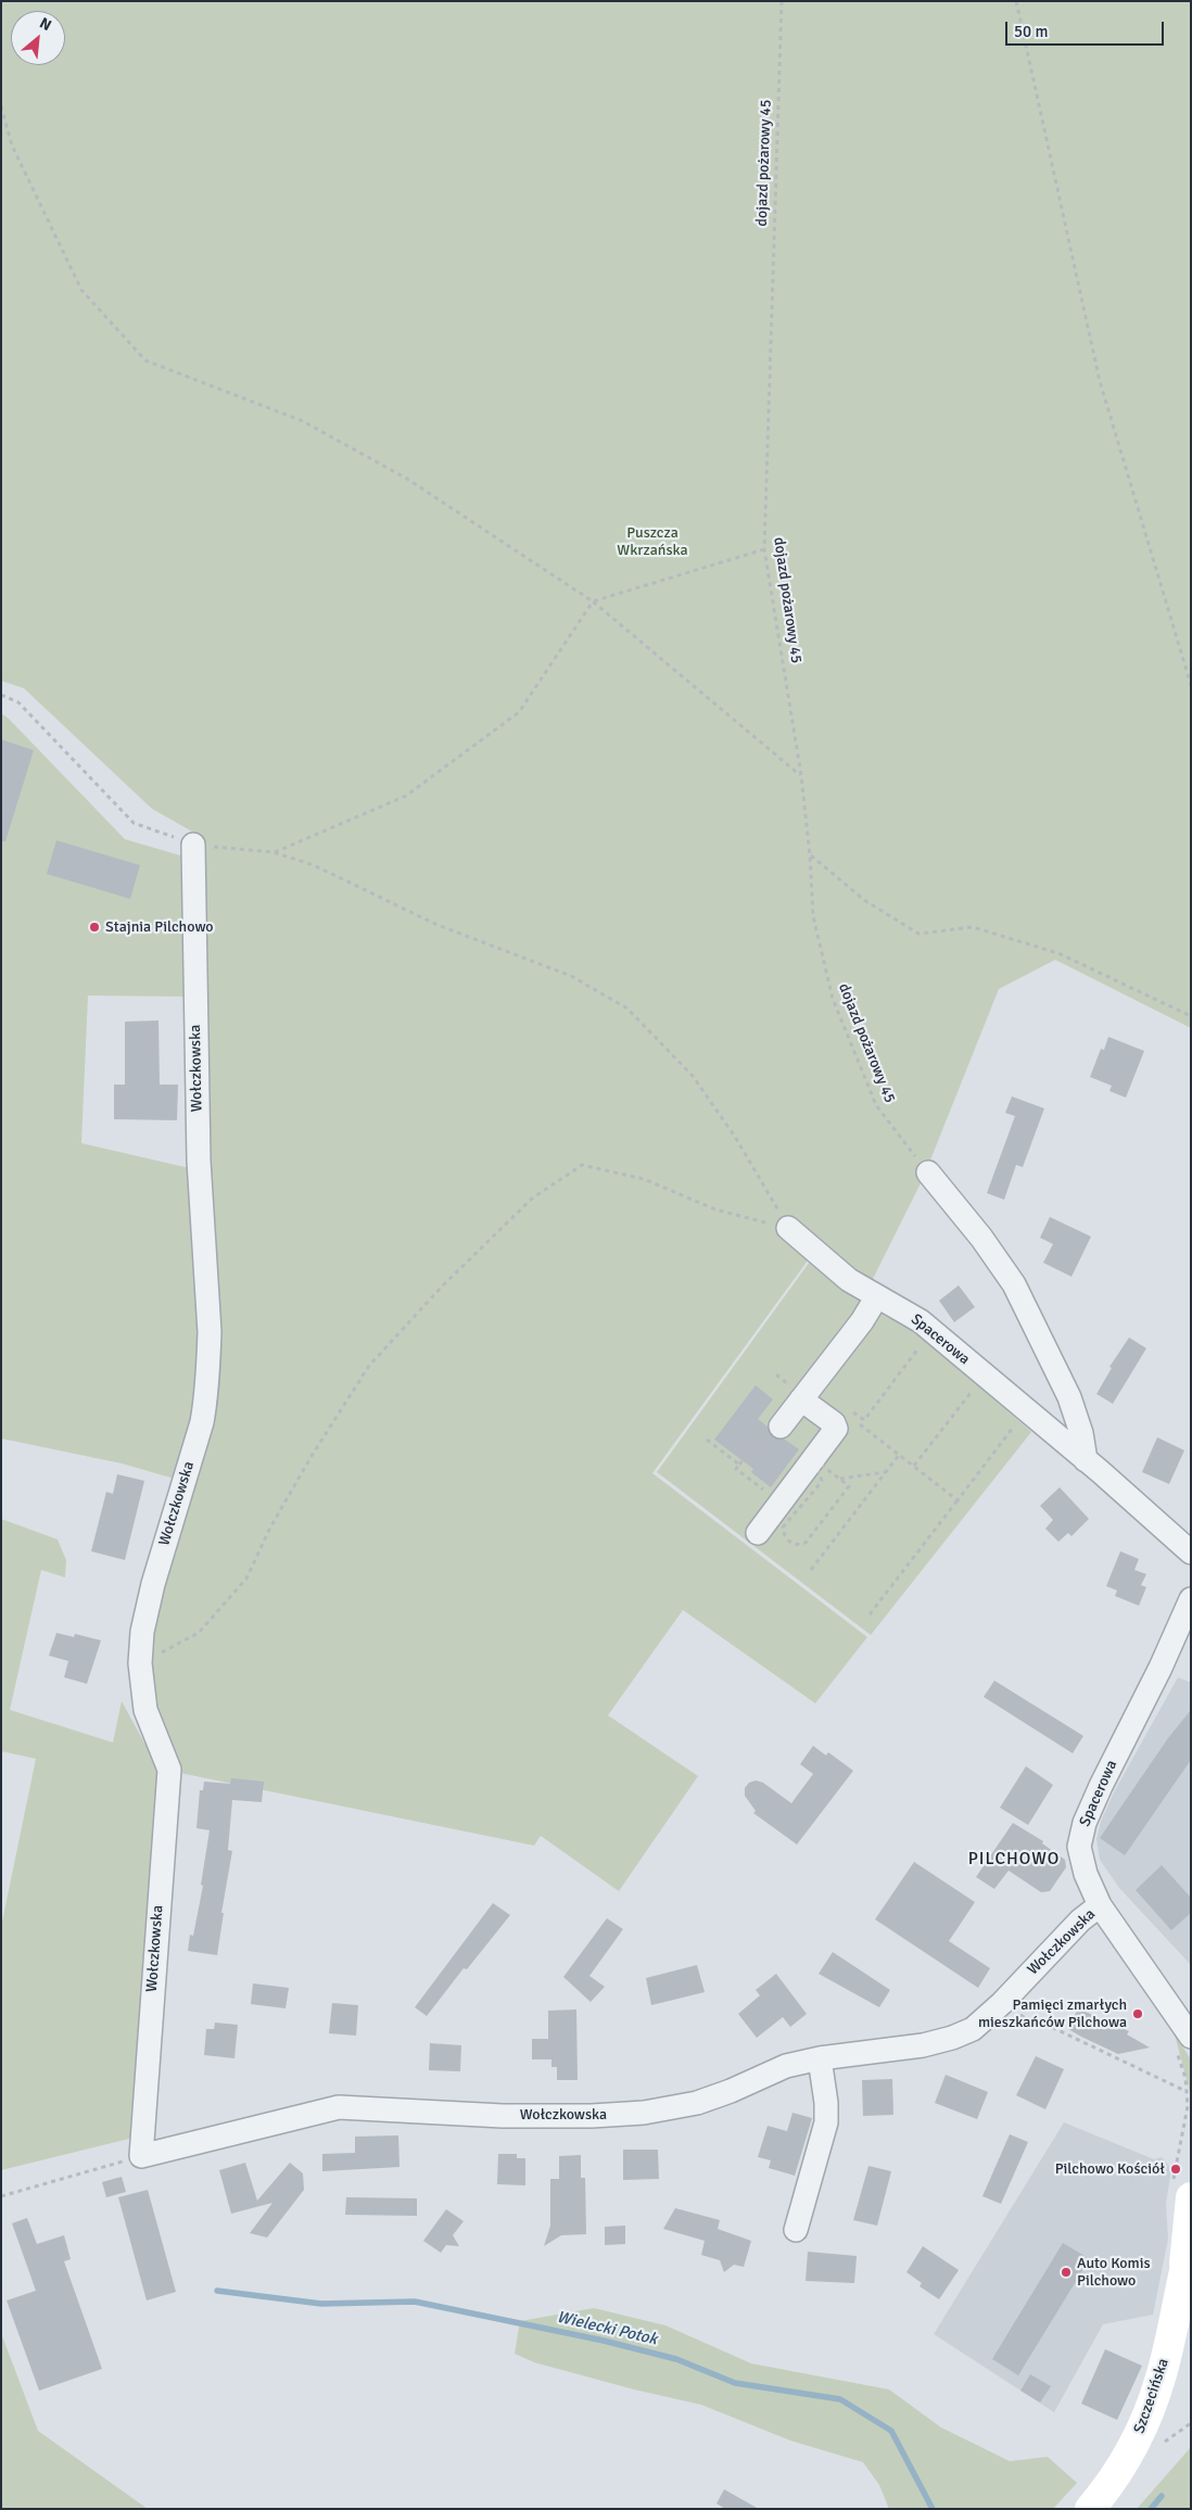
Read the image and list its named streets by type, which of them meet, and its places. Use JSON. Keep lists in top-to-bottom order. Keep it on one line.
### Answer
{"streets":{"main road":["Szczecińska"],"street":["Wołczkowska","Spacerowa"],"path":["dojazd pożarowy 45"]},"crossings":[["Wołczkowska","Spacerowa"]],"districts":["PILCHOWO"],"water":["Wielecki Potok"],"parks":["Puszcza Wkrzańska"],"places":["Stajnia Pilchowo","Pamięci zmarłych mieszkańców Pilchowa","Pilchowo Kościół","Auto Komis Pilchowo"],"scale_bar":"50 m","north":"top right"}
